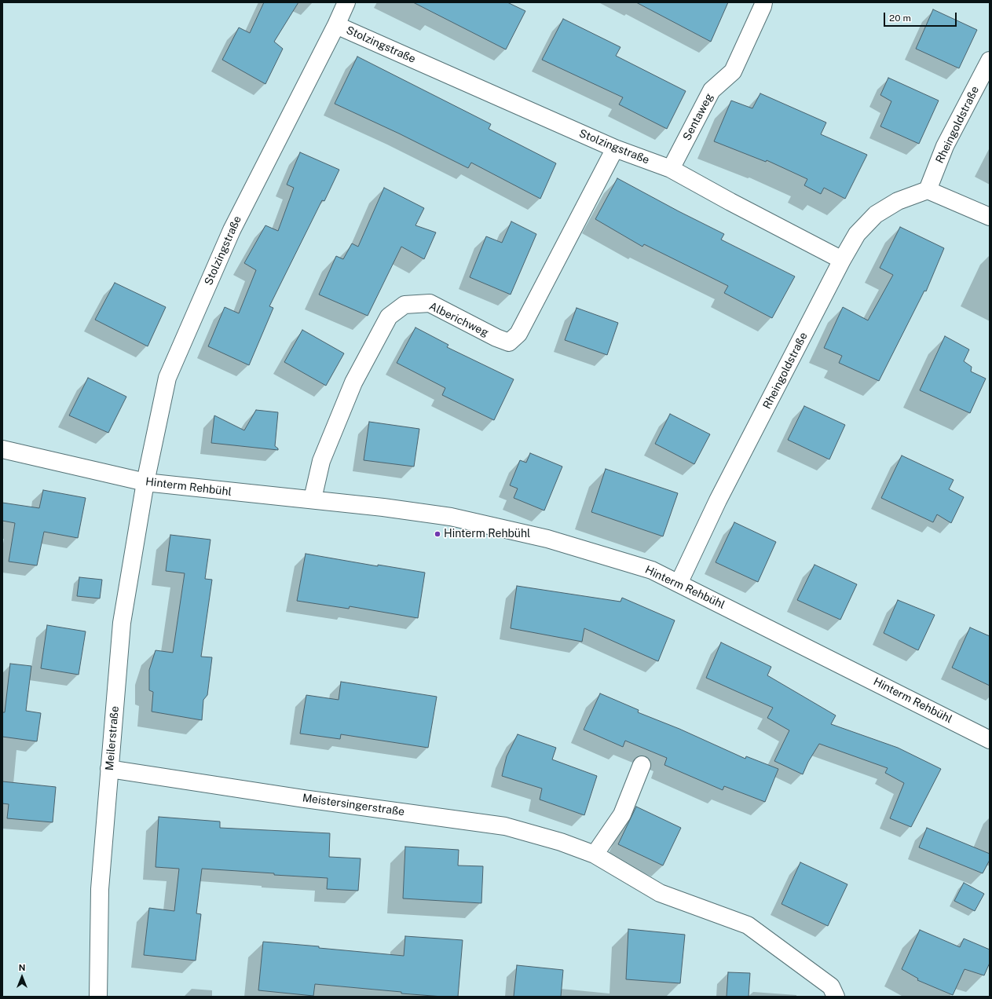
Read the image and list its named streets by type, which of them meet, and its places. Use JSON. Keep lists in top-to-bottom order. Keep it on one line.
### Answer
{"streets":{"street":["Stolzingstraße","Sentaweg","Rheingoldstraße","Alberichweg","Hinterm Rehbühl","Meilerstraße","Meistersingerstraße"]},"crossings":[["Stolzingstraße","Sentaweg"],["Stolzingstraße","Rheingoldstraße"],["Stolzingstraße","Alberichweg"],["Stolzingstraße","Hinterm Rehbühl"],["Stolzingstraße","Meilerstraße"],["Rheingoldstraße","Hinterm Rehbühl"],["Alberichweg","Hinterm Rehbühl"],["Hinterm Rehbühl","Meilerstraße"],["Meilerstraße","Meistersingerstraße"]],"places":["Hinterm Rehbühl"],"scale_bar":"20 m","north":"top"}
